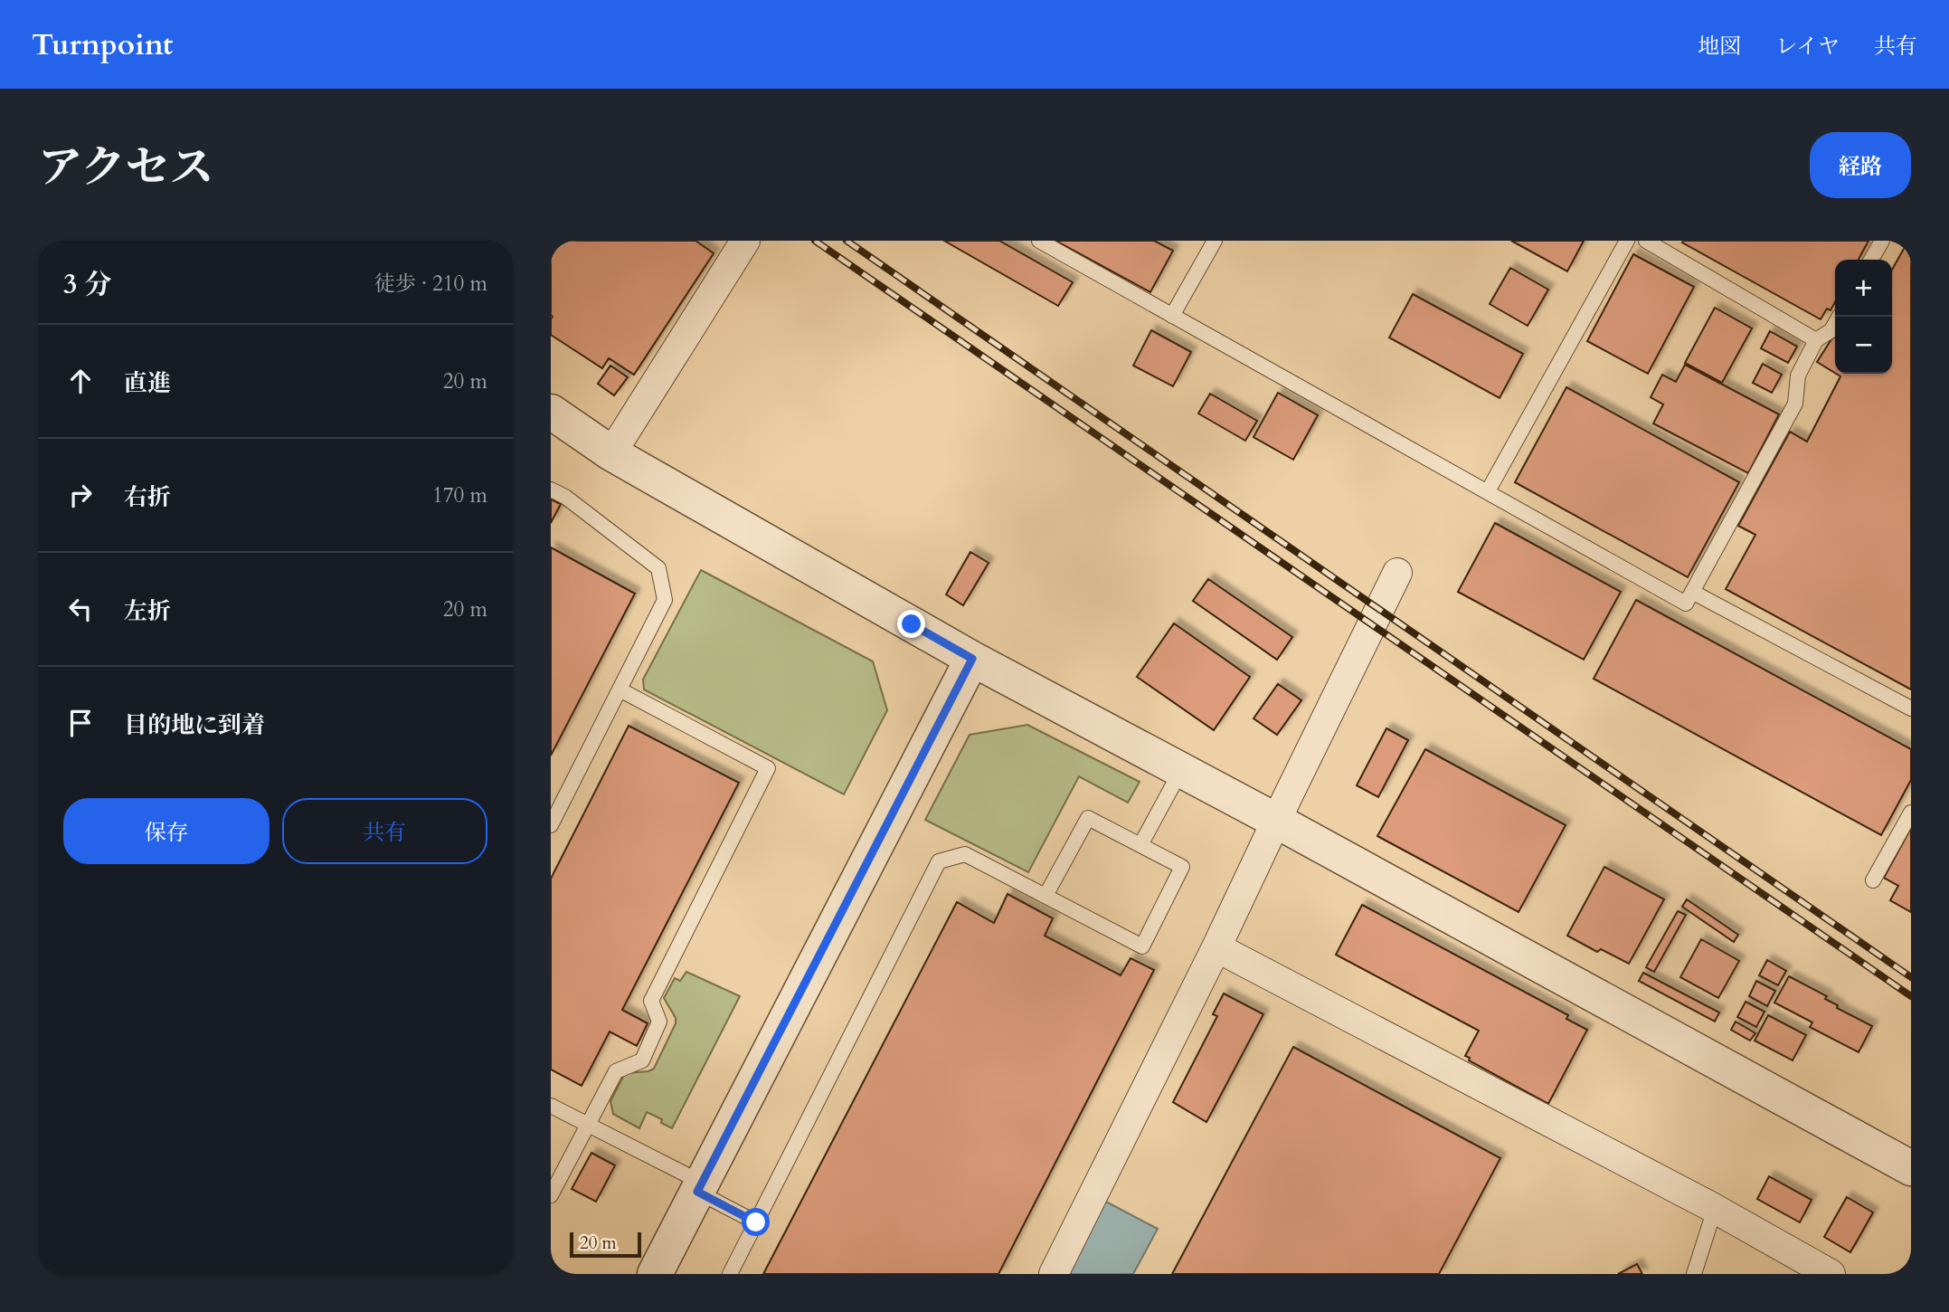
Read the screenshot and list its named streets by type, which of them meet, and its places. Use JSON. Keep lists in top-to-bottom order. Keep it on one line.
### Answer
{"scale_bar":"20 m","page":{"header":"Turnpoint","nav":["地図","レイヤ","共有"],"title":"アクセス","buttons":["経路",["保存","共有"]],"heading":["3 分","徒歩 · 210 m"],"map_buttons":["+","−"],"list":[["直進","20 m"],["右折","170 m"],["左折","20 m"],"目的地に到着"],"scale":"20 m"}}
